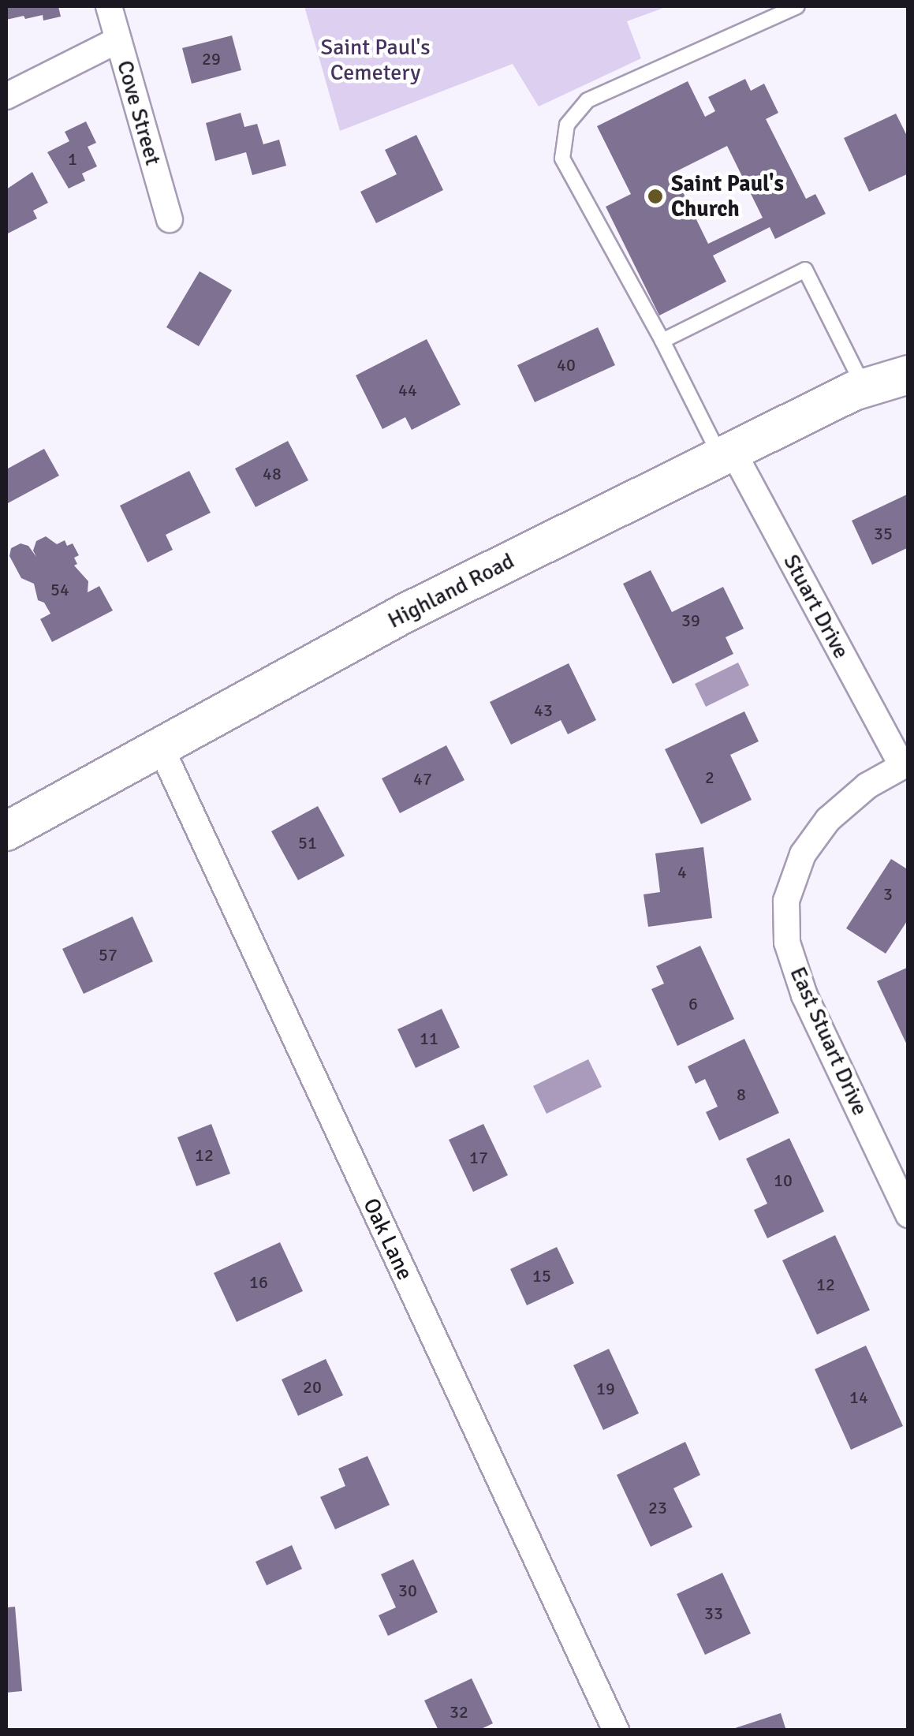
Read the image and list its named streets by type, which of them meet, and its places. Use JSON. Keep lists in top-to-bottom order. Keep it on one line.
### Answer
{"streets":{"street":["Cove Street","Highland Road","Stuart Drive","East Stuart Drive","Oak Lane"]},"crossings":[["Highland Road","Stuart Drive"],["Highland Road","Oak Lane"],["Stuart Drive","East Stuart Drive"]],"parks":["Saint Paul's Cemetery"],"places":["Saint Paul's Church"],"house_numbers":["29","1","40","44","48","35","54","39","43","2","47","51","4","3","57","6","11","8","12","17","10","15","16","12","20","19","14","23","30","33","32"]}
